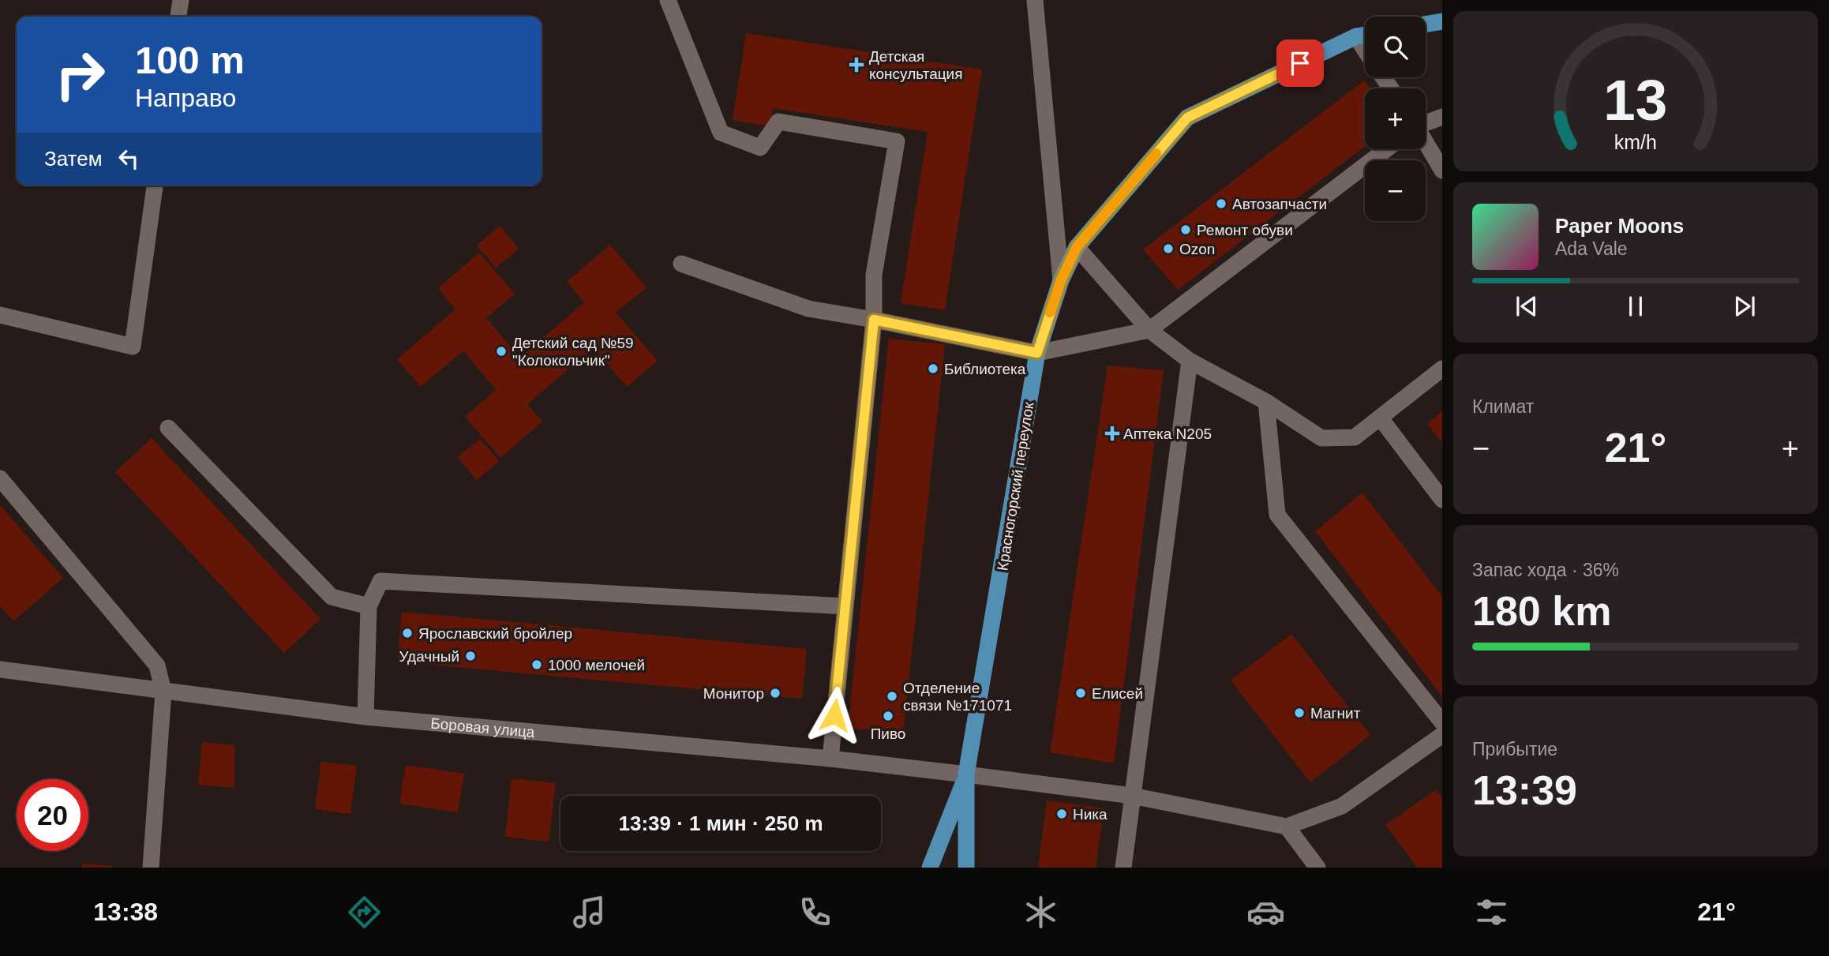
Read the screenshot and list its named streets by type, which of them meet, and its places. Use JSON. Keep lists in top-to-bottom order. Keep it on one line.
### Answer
{"streets":{"main road":["Красногорский переулок"],"street":["Боровая улица"]},"crossings":[["Красногорский переулок","Боровая улица"]],"places":{"health":["Детская консультация","Аптека N205"],"other":["Автозапчасти","Ремонт обуви","Ozon","Детский сад №59 \"Колокольчик\"","Библиотека","Ярославский бройлер","Удачный","1000 мелочей","Монитор","Елисей","Отделение связи №171071","Магнит","Пиво","Ника"]},"page":{"map_buttons":["+","−"],"turn":["100 m","Направо"],"then":"Затем","song":["Paper Moons","Ada Vale"],"tile":["Климат",["Запас хода · 36%","180 km"],["Прибытие","13:39"]],"heat":["−","21°","+"],"limit":"20","trip":"13:39 · 1 мин · 250 m","tabs":["13:38","21°"],"gauge":["13","km/h"]}}
